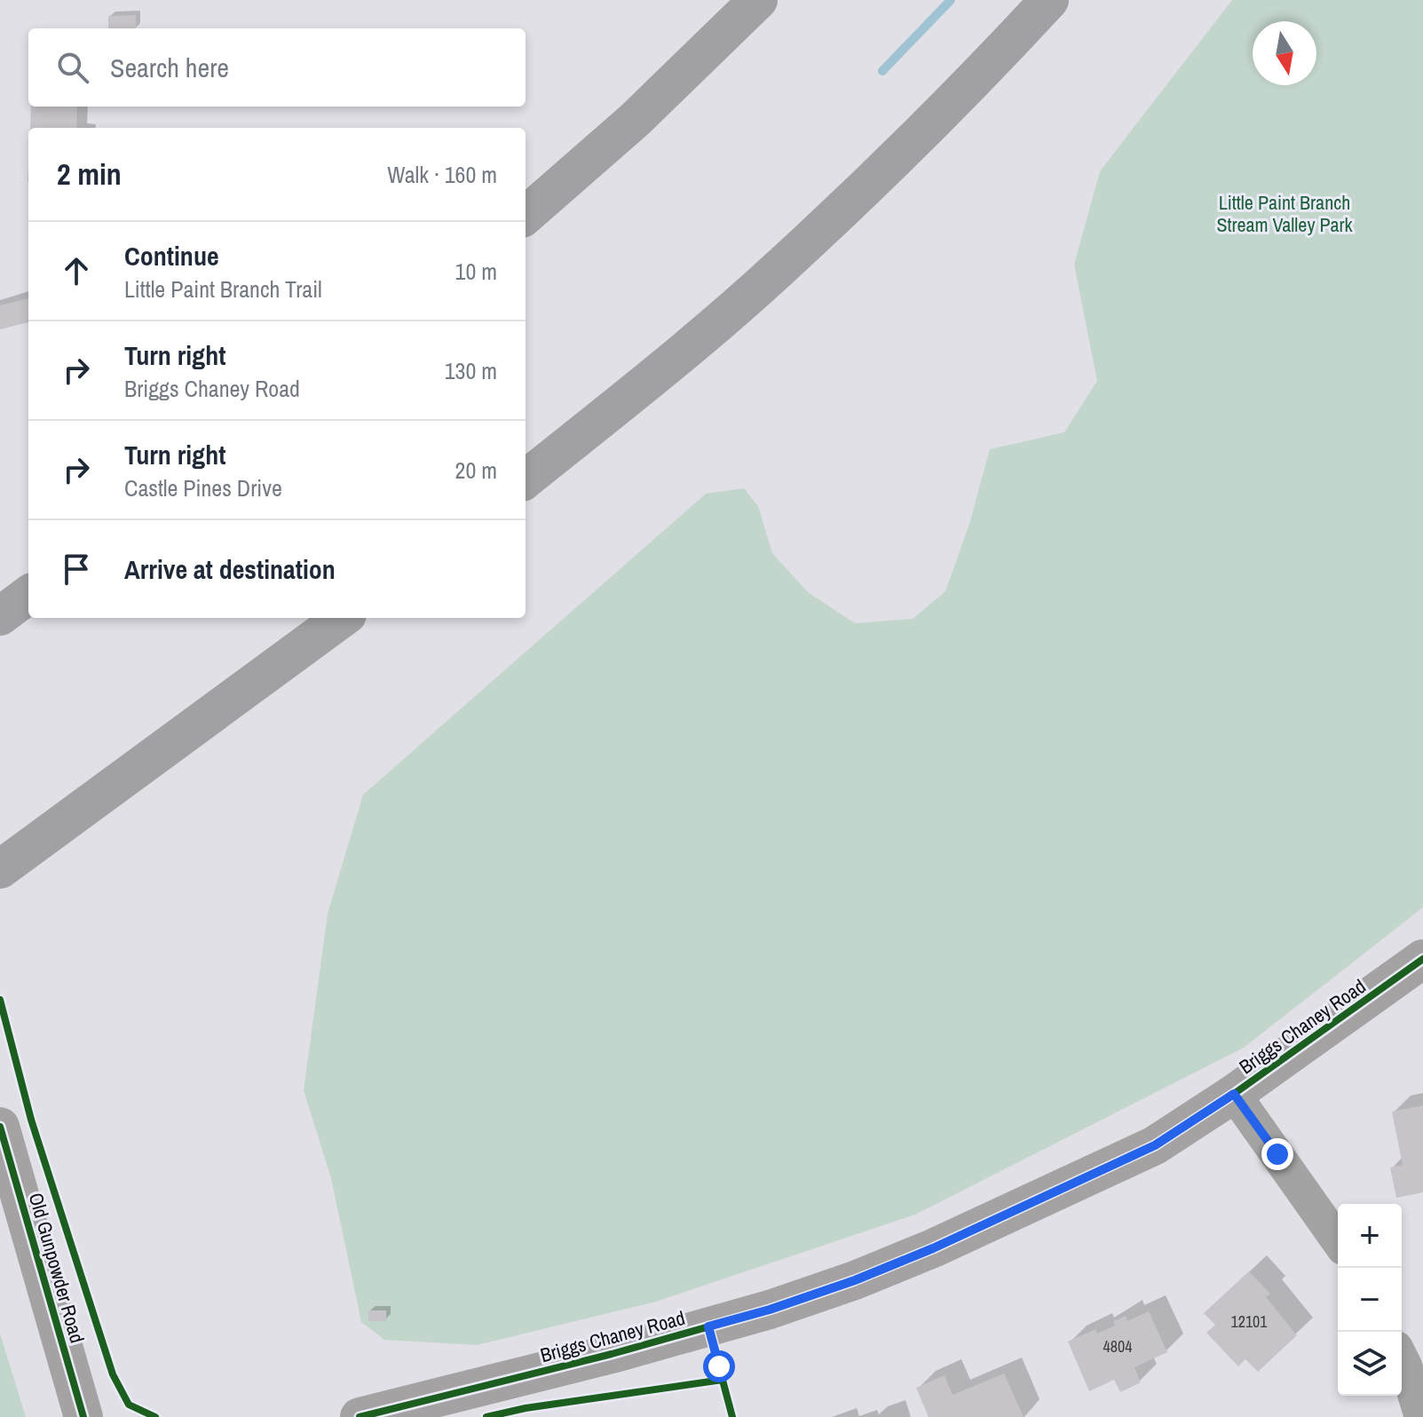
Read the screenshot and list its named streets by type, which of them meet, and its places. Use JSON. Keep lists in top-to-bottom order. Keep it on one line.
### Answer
{"streets":{"main road":["Briggs Chaney Road","Old Gunpowder Road"]},"parks":["Little Paint Branch Stream Valley Park"],"house_numbers":["12101","4804"],"north":"bottom","page":{"search":"Search here","heading":["2 min","Walk · 160 m"],"list":[["Continue","Little Paint Branch Trail","10 m"],["Turn right","Briggs Chaney Road","130 m"],["Turn right","Castle Pines Drive","20 m"],"Arrive at destination"],"map_buttons":["+","−"]}}
